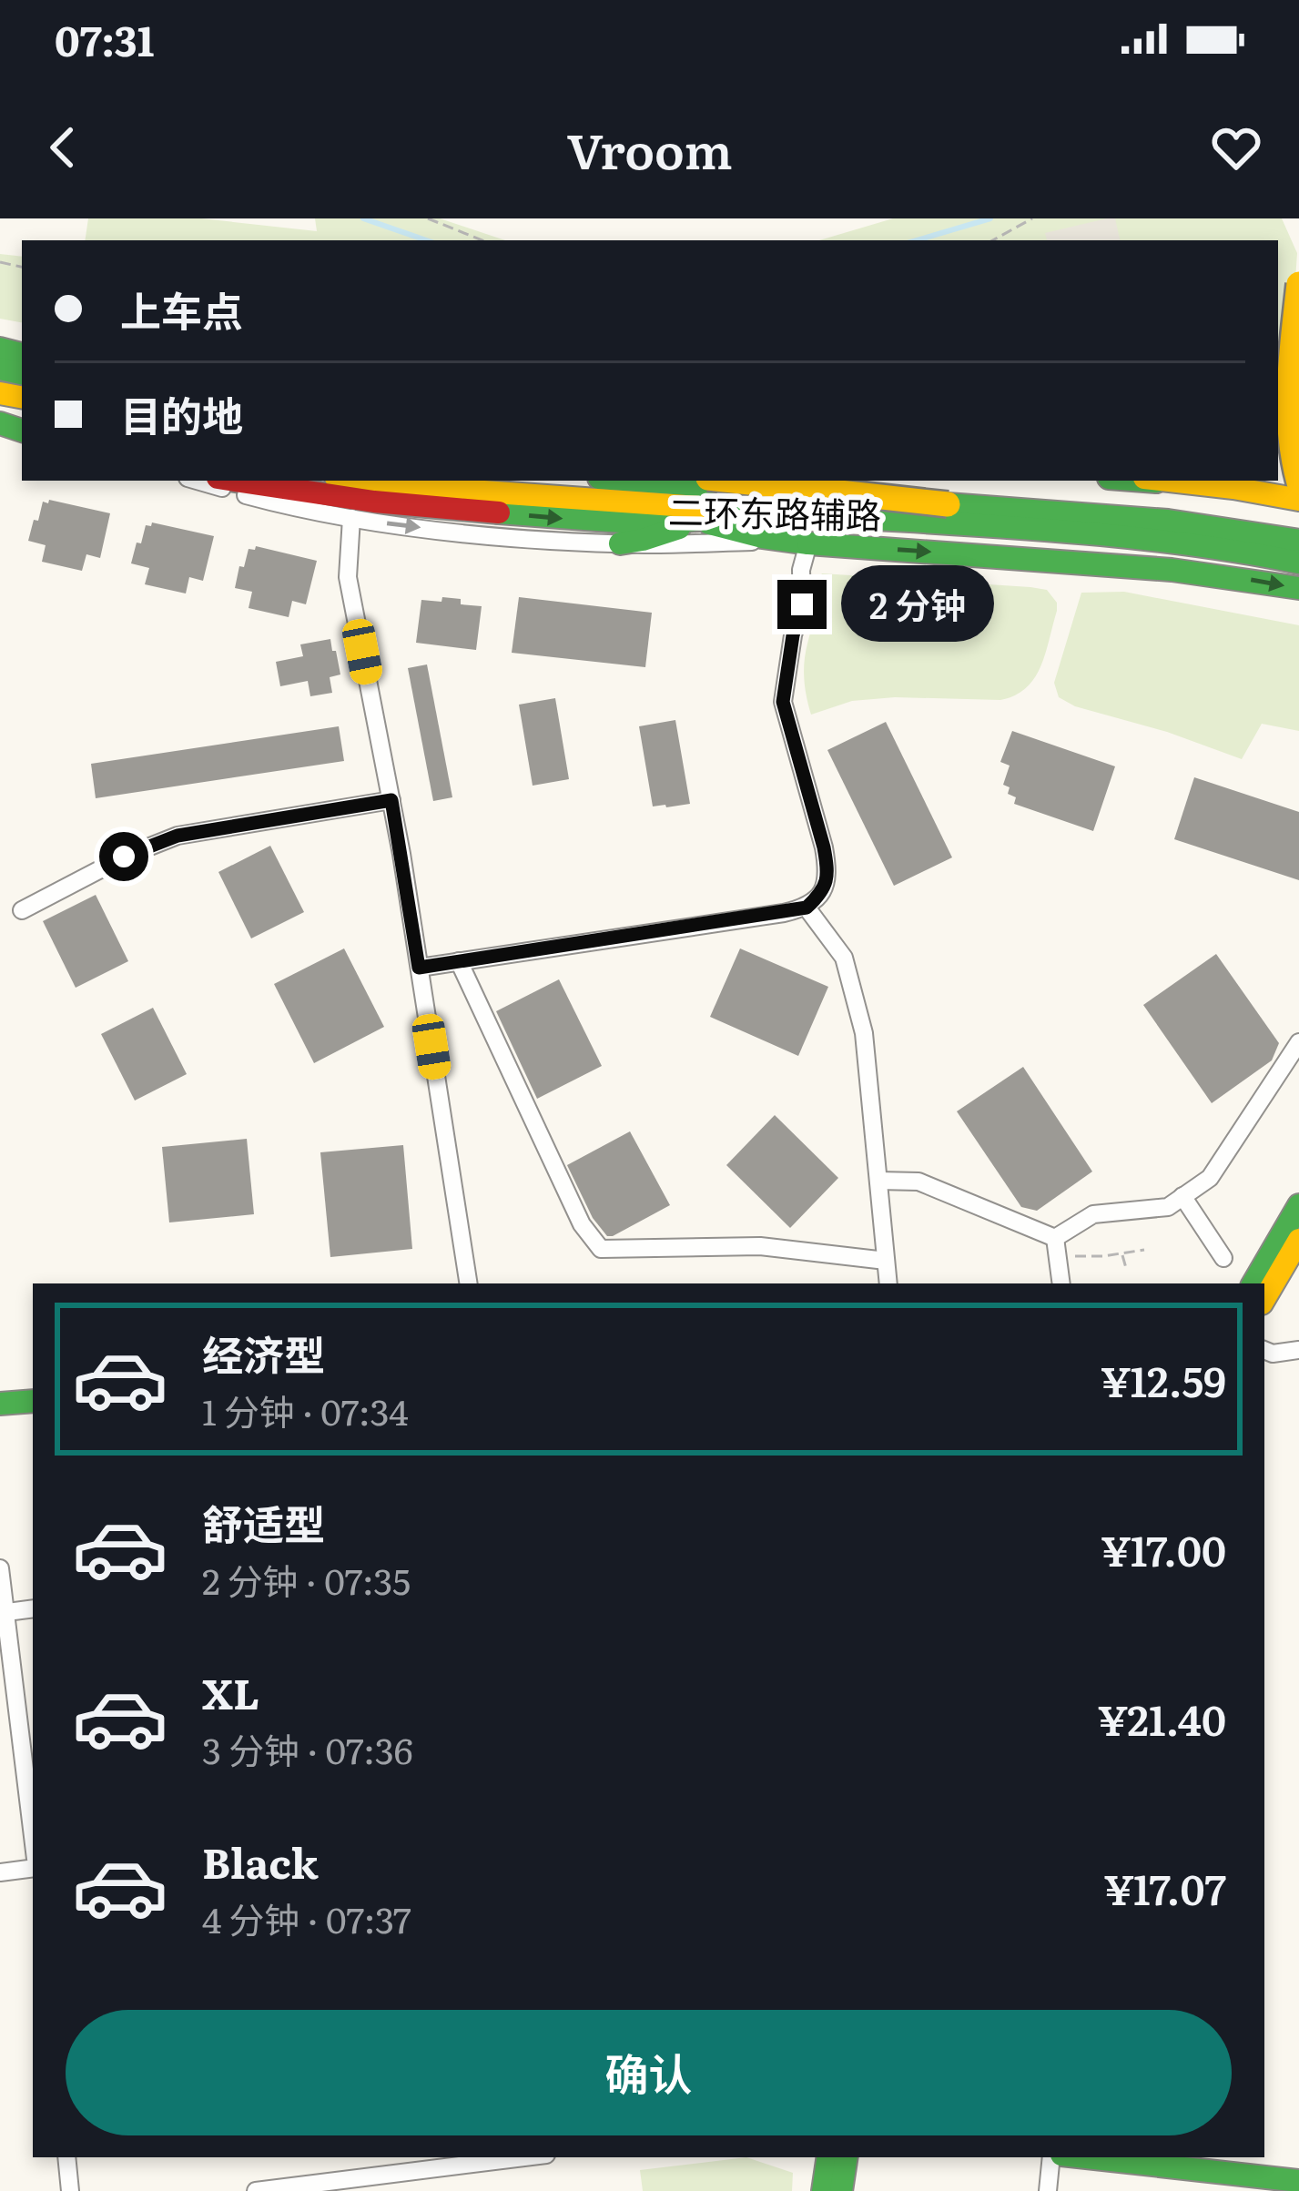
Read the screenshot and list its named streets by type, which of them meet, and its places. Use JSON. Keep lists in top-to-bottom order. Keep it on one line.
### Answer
{"streets":{"main road":["二环东路辅路"]},"one_way":["二环东路辅路"],"page":{"status":"07:31","header":"Vroom","banner":["上车点","目的地"],"bubble":"2 分钟","list":[{"name":"经济型","note":"1 分钟 · 07:34","value":"¥12.59"},{"name":"舒适型","note":"2 分钟 · 07:35","value":"¥17.00"},{"name":"XL","note":"3 分钟 · 07:36","value":"¥21.40"},{"name":"Black","note":"4 分钟 · 07:37","value":"¥17.07"}],"buttons":"确认"}}
